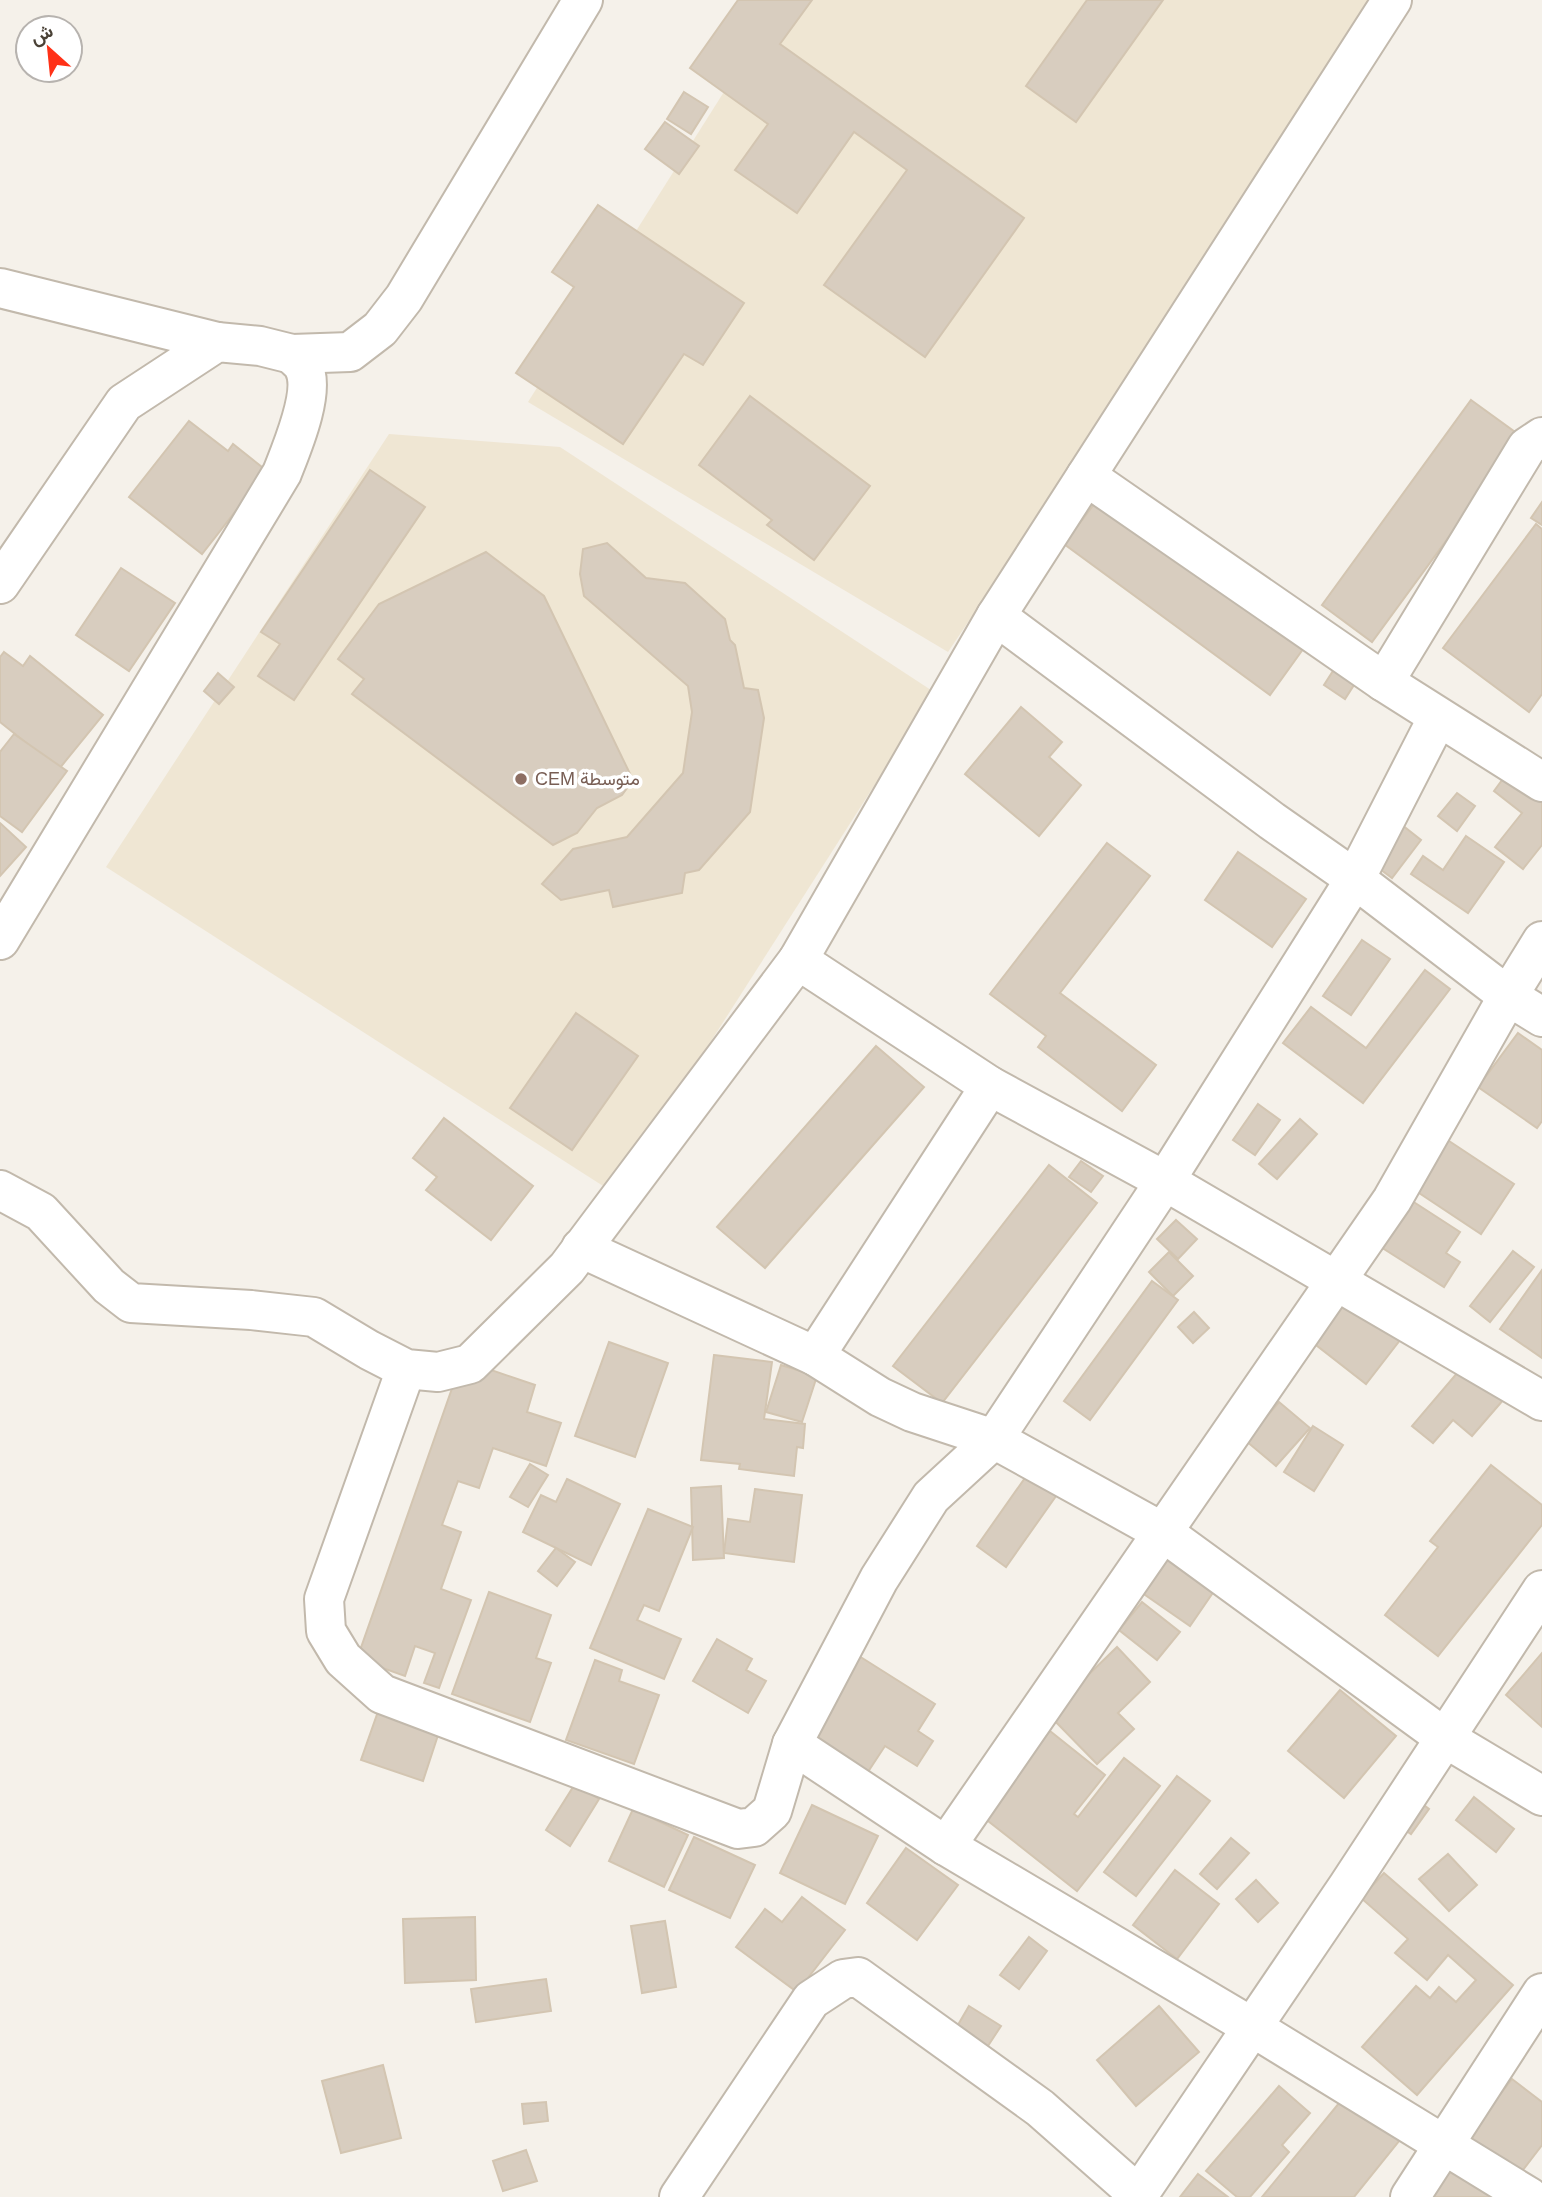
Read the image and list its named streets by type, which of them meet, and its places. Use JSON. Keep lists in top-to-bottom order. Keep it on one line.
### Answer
{"places":["CEM متوسطة"],"north":"top left"}
